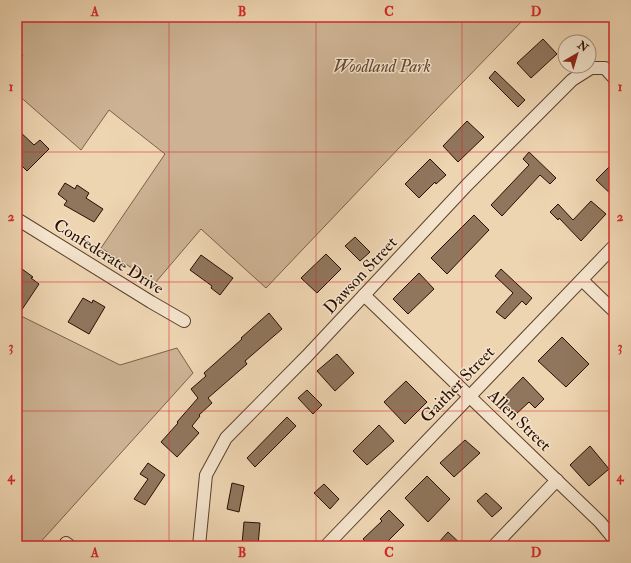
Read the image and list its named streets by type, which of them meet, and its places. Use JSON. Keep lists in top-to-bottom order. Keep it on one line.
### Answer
{"streets":{"street":["Confederate Drive","Dawson Street","Gaither Street","Allen Street"]},"crossings":[["Dawson Street","Allen Street"],["Gaither Street","Allen Street"]],"parks":["Woodland Park"],"north":"top right","grid":{"columns":["A","B","C","D"],"rows":["1","2","3","4"]}}
